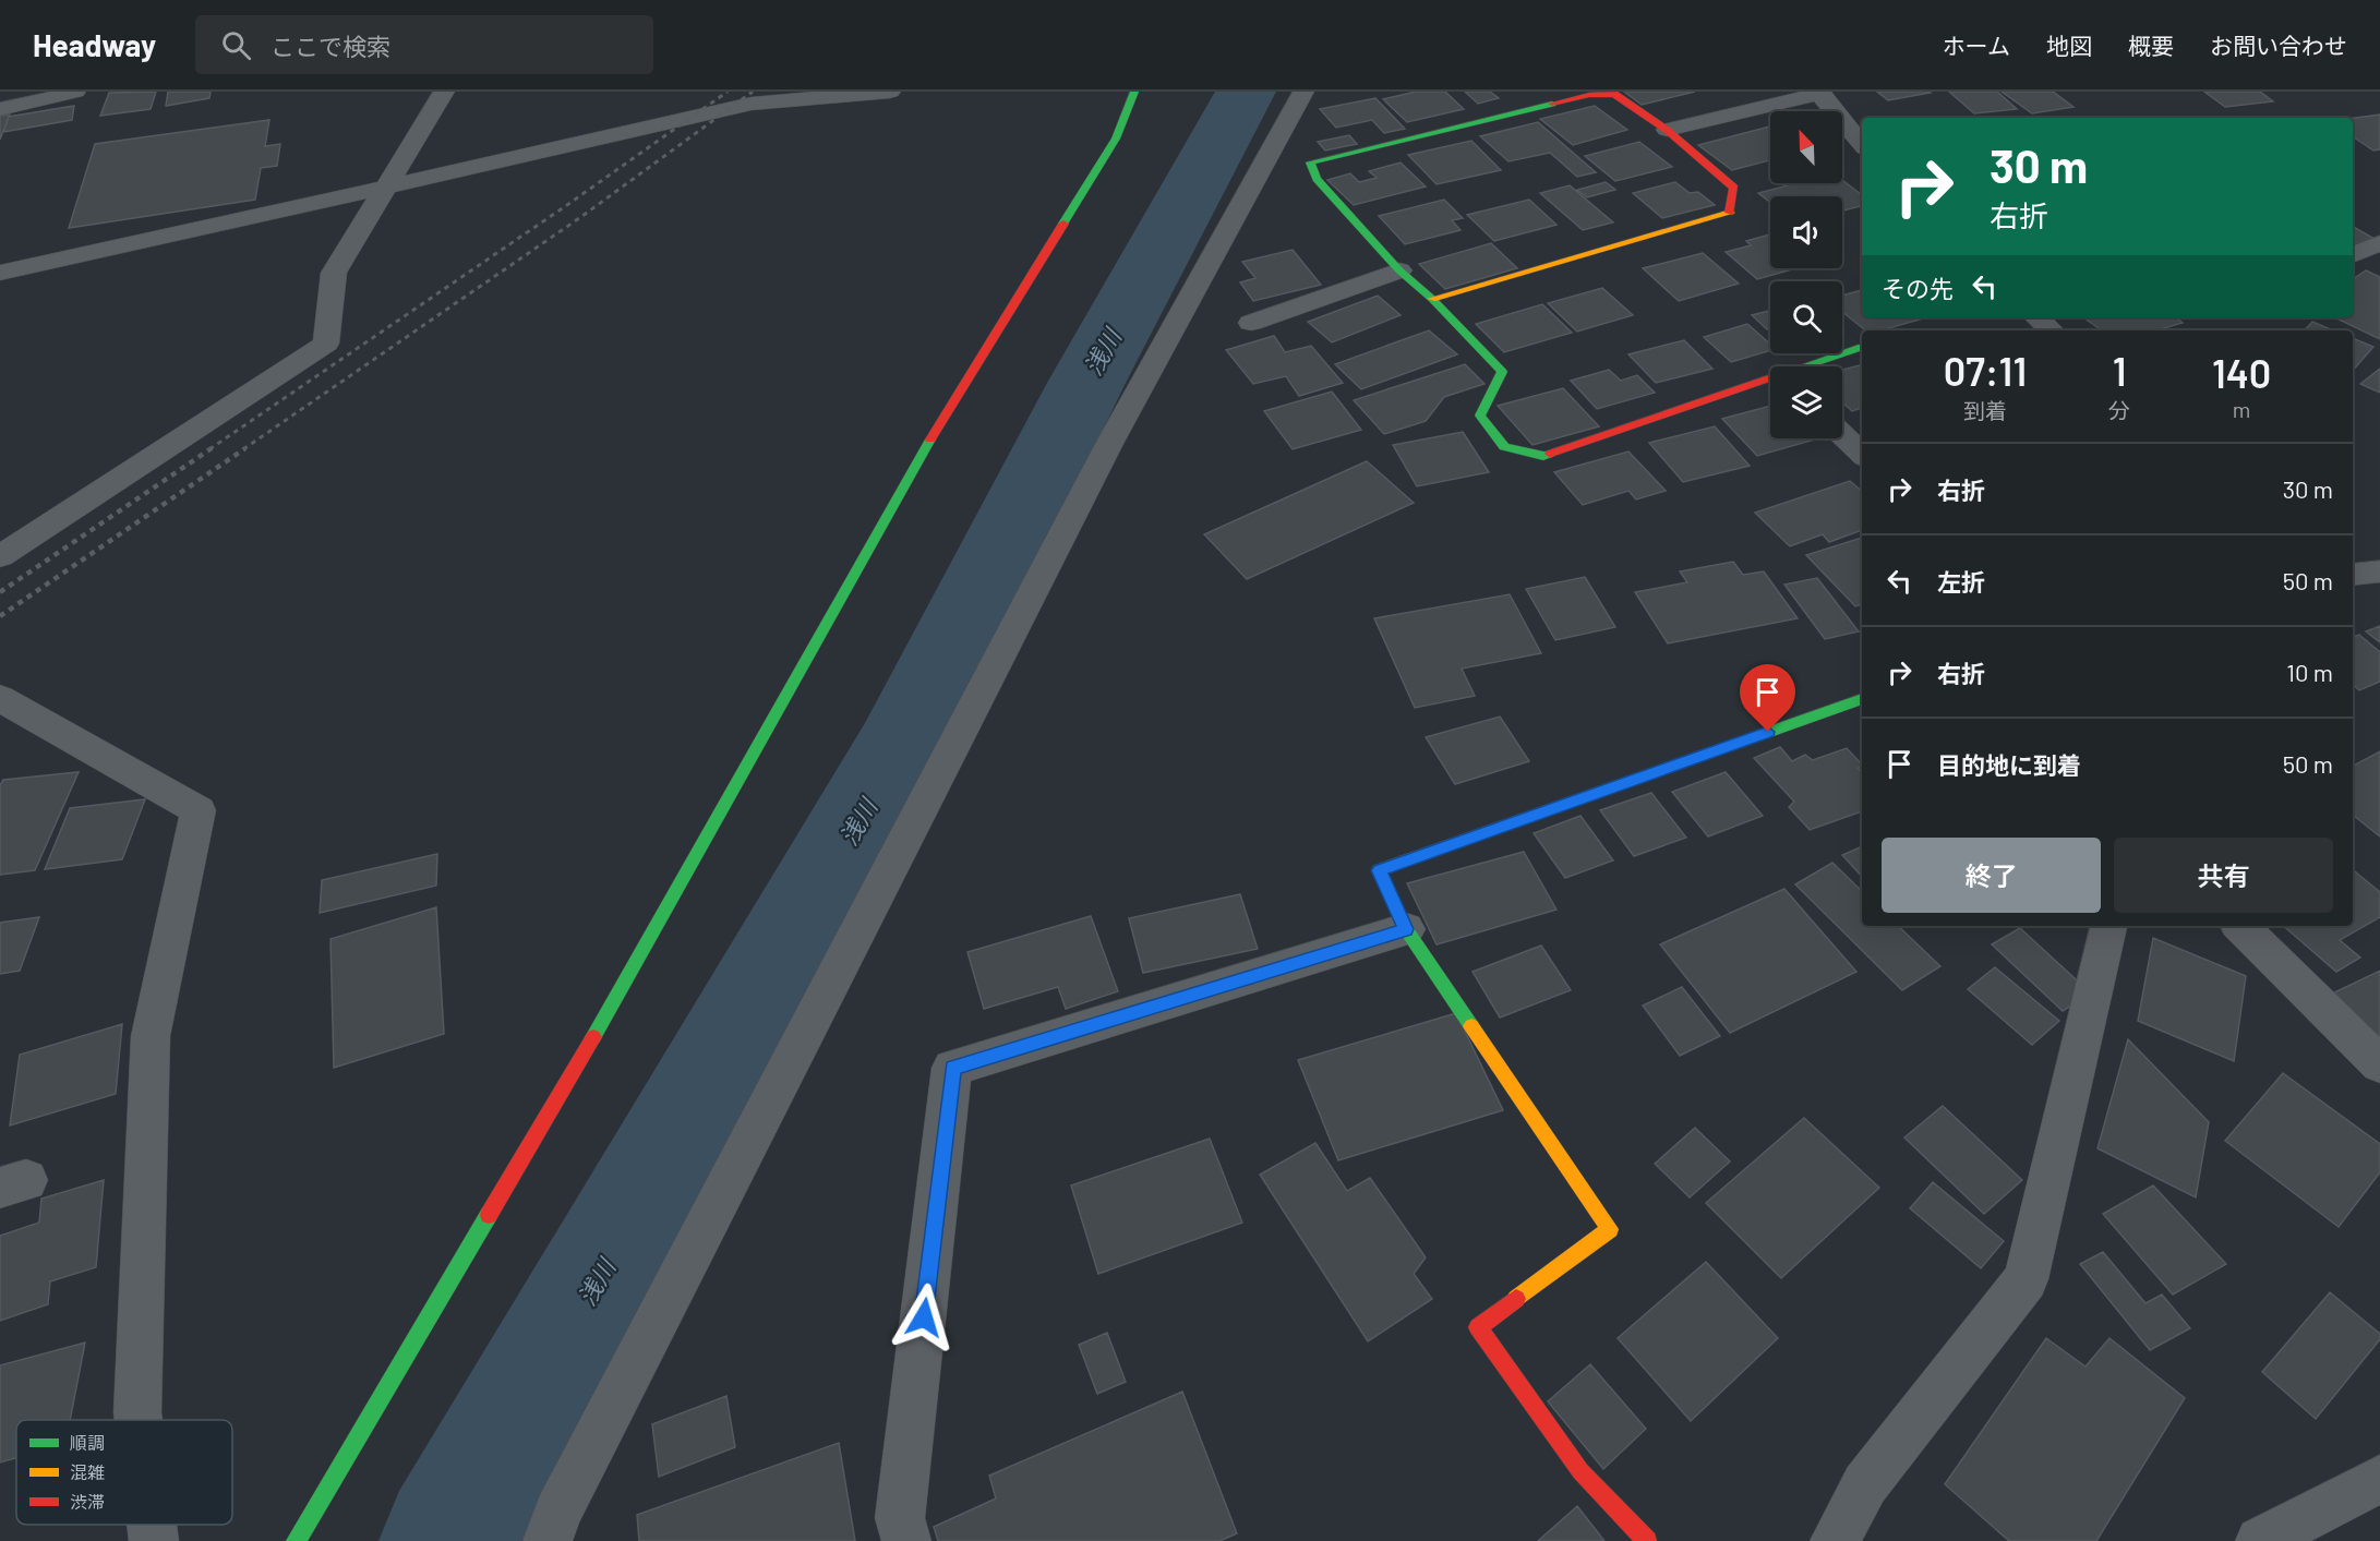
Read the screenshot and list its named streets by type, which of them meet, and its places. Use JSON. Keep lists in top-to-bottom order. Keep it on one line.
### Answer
{"water":["浅川"],"legend":["順調","混雑","渋滞"],"north":"top left","page":{"header":"Headway","search":"ここで検索","nav":["ホーム","地図","概要","お問い合わせ"],"turn":["30 m","右折"],"then":"その先","eta":["07:11","到着","1","分","140","m"],"list":[{"name":"右折","value":"30 m"},{"name":"左折","value":"50 m"},{"name":"右折","value":"10 m"},{"name":"目的地に到着","value":"50 m"}],"buttons":["終了","共有"]}}
